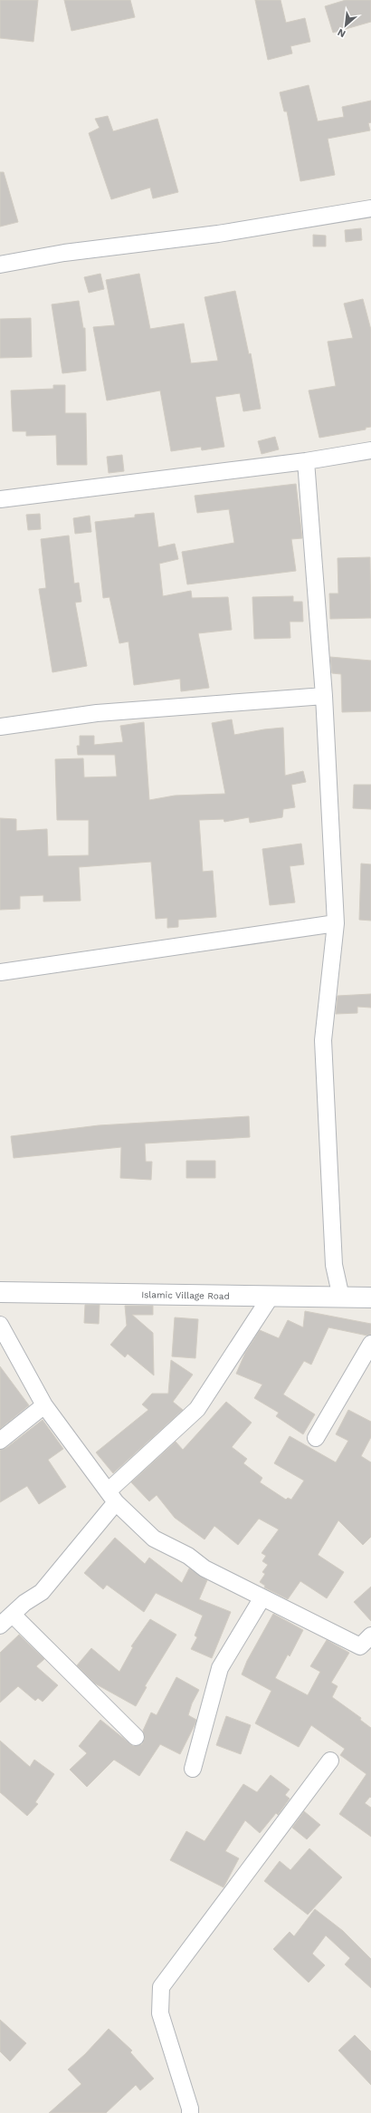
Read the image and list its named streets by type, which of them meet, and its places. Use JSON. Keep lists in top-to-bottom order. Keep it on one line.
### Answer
{"streets":{"street":["Islamic Village Road"]},"north":"bottom left"}
